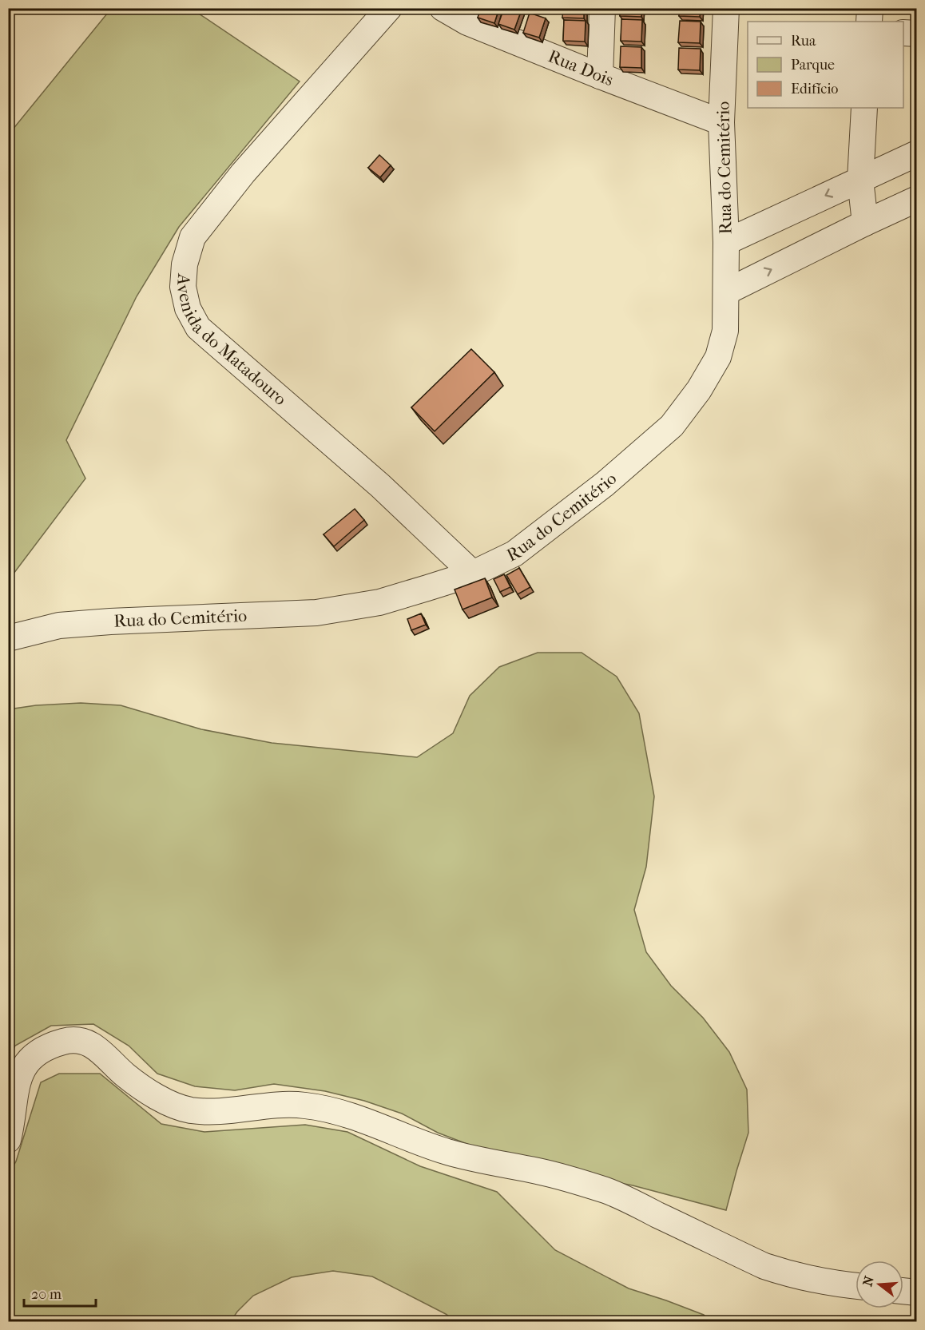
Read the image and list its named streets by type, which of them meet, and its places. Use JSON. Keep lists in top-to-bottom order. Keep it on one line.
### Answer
{"streets":{"street":["Rua Dois","Rua do Cemitério","Avenida do Matadouro"]},"crossings":[["Rua Dois","Rua do Cemitério"],["Rua do Cemitério","Avenida do Matadouro"]],"legend":["Rua","Parque","Edifício"],"scale_bar":"20 m","north":"left"}
